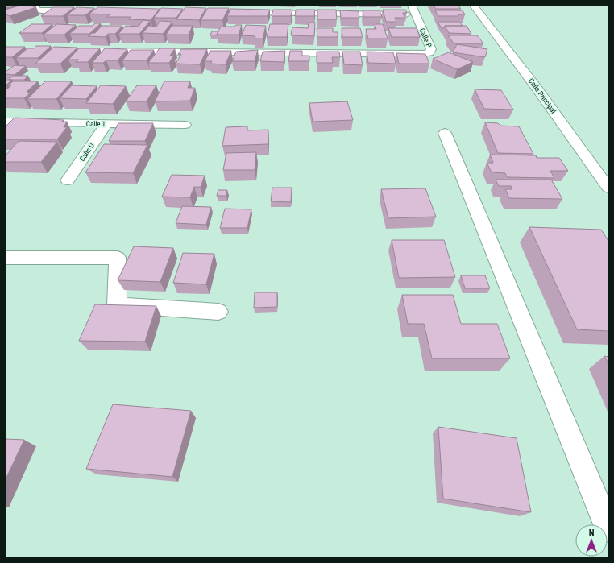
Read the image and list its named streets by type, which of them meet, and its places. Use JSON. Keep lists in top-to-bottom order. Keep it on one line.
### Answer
{"streets":{"street":["Calle P","Calle Principal","Calle T","Calle U"]},"crossings":[["Calle T","Calle U"]],"north":"top"}
